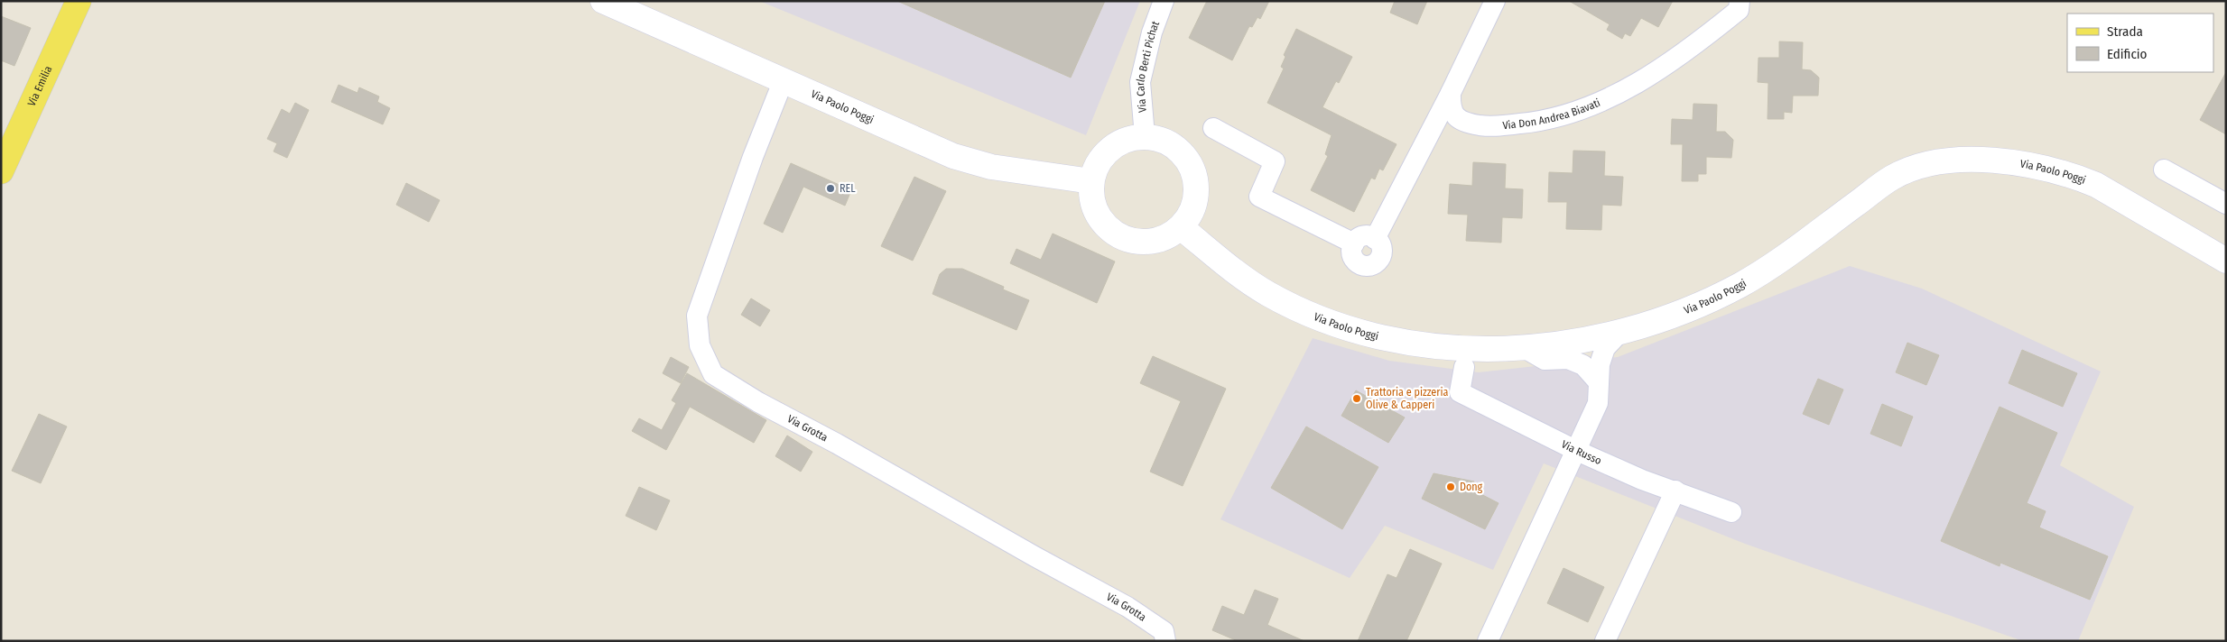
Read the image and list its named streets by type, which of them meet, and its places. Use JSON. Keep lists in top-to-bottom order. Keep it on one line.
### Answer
{"streets":{"main road":["Via Emilia","Via Paolo Poggi"],"street":["Via Carlo Berti Pichat","Via Don Andrea Biavati","Via Grotta","Via Russo"]},"crossings":[["Via Carlo Berti Pichat","Via Paolo Poggi"],["Via Paolo Poggi","Via Grotta"]],"places":["REL","Trattoria e pizzeria Olive & Capperi","Dong"],"legend":["Strada","Edificio"]}
